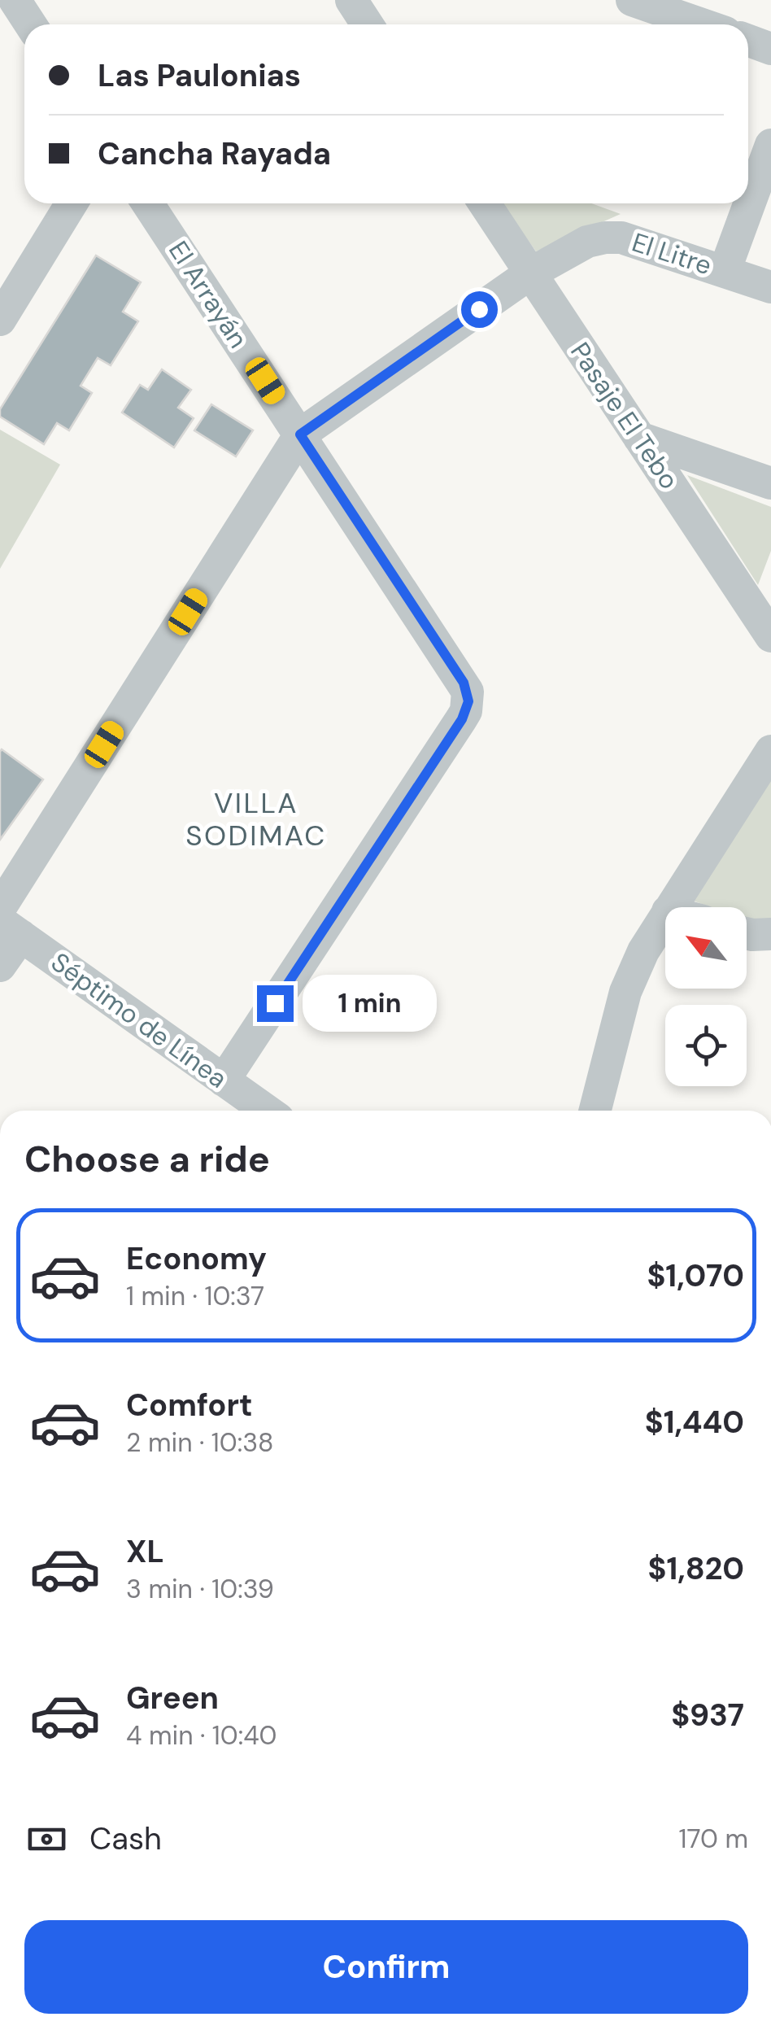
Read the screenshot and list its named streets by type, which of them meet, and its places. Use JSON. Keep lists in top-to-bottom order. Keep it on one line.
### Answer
{"streets":{"street":["El Litre","El Arrayán","Pasaje El Tebo","Séptimo de Línea"]},"crossings":[["El Litre","El Arrayán"],["El Litre","Pasaje El Tebo"],["El Arrayán","Séptimo de Línea"]],"districts":["VILLA SODIMAC"],"north":"top left","page":{"banner":["Las Paulonias","Cancha Rayada"],"bubble":"1 min","heading":"Choose a ride","list":[{"name":"Economy","note":"1 min · 10:37","value":"$1,070"},{"name":"Comfort","note":"2 min · 10:38","value":"$1,440"},{"name":"XL","note":"3 min · 10:39","value":"$1,820"},{"name":"Green","note":"4 min · 10:40","value":"$937"}],"pay":["Cash","170 m"],"buttons":"Confirm"}}
